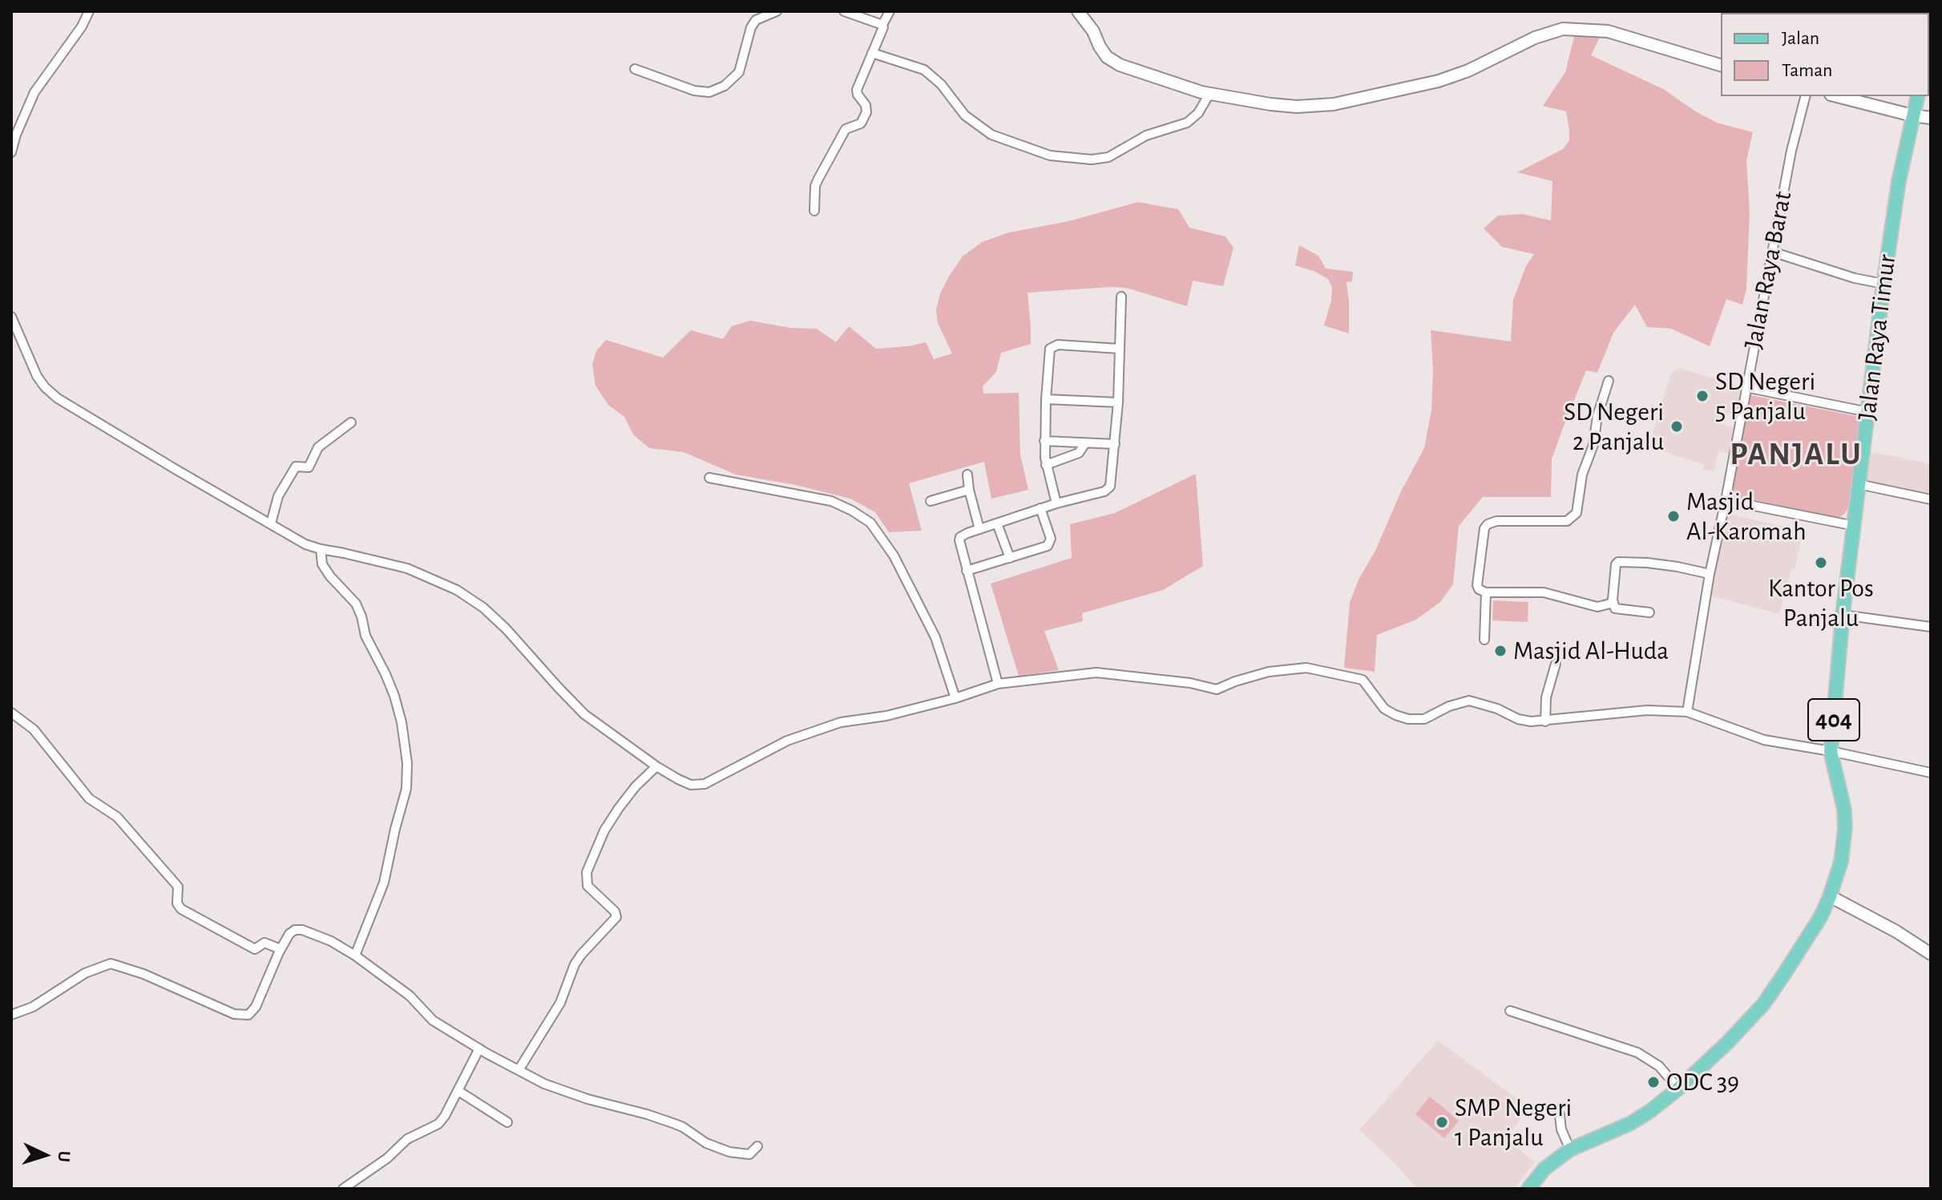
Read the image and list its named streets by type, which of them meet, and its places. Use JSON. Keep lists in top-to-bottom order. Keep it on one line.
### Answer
{"streets":{"main road":["Jalan Raya Timur","404"],"street":["Jalan Raya Barat"]},"crossings":[["Jalan Raya Timur","404"]],"districts":["PANJALU"],"places":["SD Negeri 5 Panjalu","SD Negeri 2 Panjalu","Masjid Al-Karomah","Kantor Pos Panjalu","Masjid Al-Huda","ODC 39","SMP Negeri 1 Panjalu"],"legend":["Jalan","Taman"],"north":"right"}
